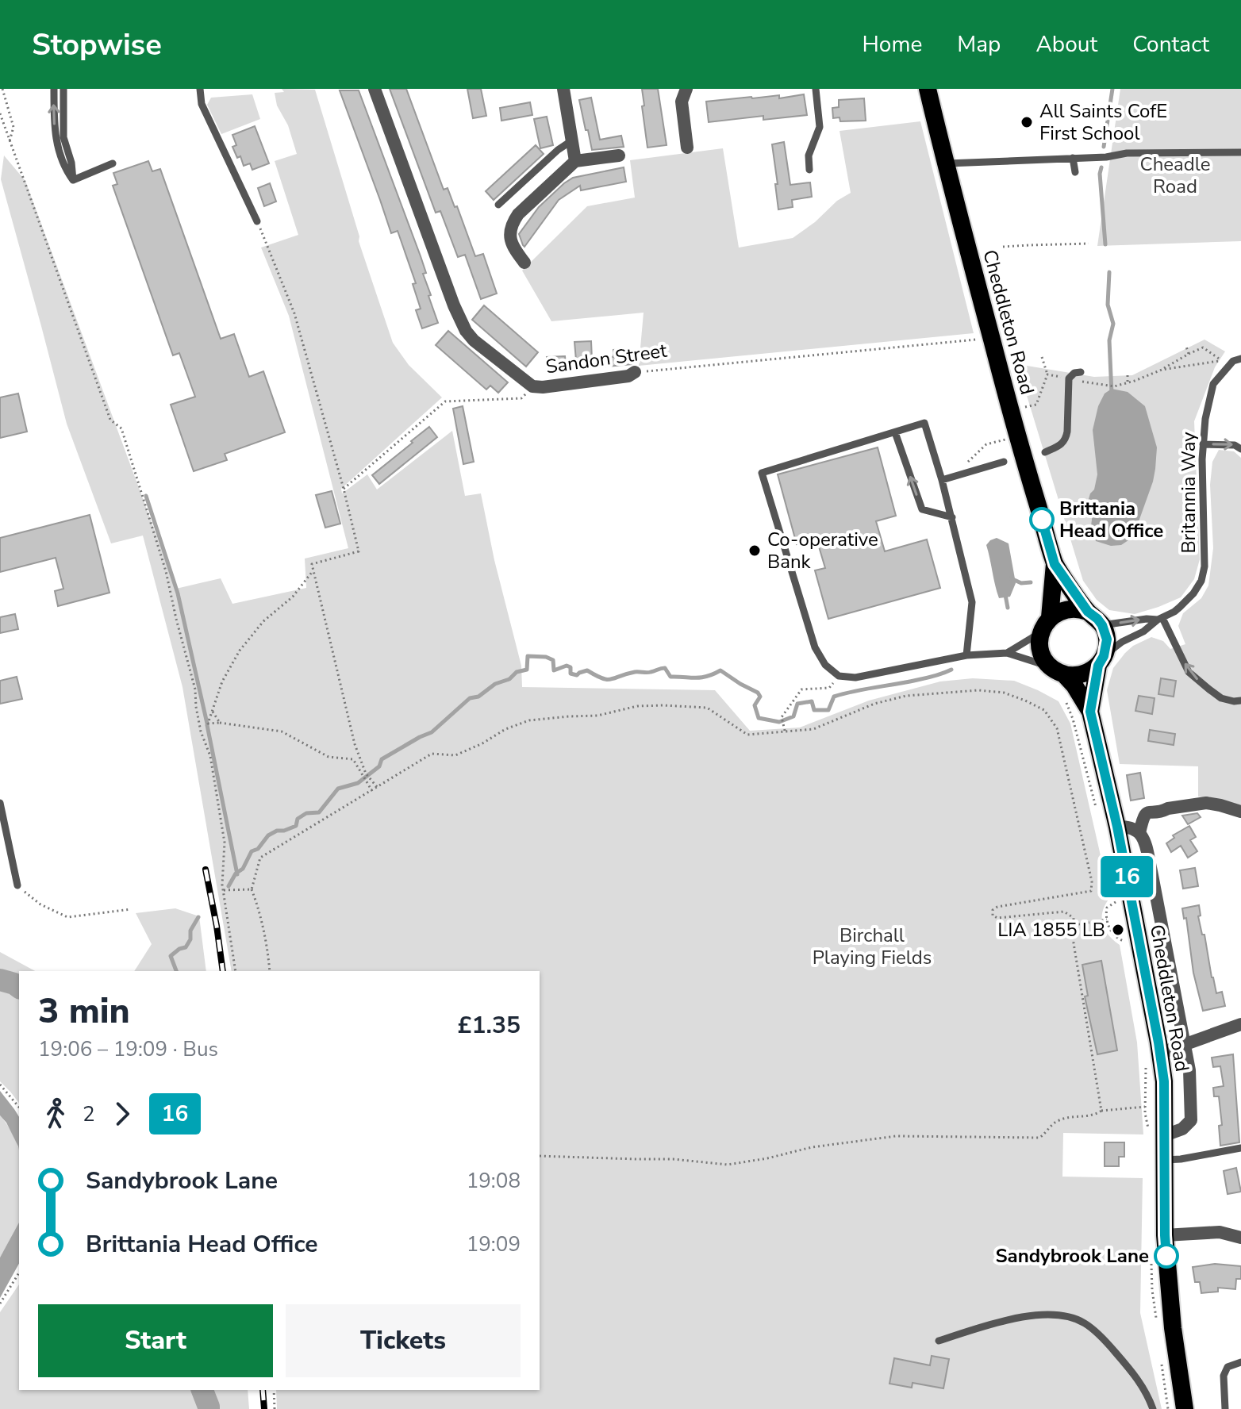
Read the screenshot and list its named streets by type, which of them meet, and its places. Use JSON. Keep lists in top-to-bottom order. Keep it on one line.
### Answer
{"streets":{"highway":["Cheddleton Road"],"street":["Sandon Street"],"lane":["Britannia Way"]},"crossings":[["Cheddleton Road","Sandon Street"],["Cheddleton Road","Britannia Way"]],"parks":["Cheadle Road","Birchall Playing Fields"],"places":["All Saints CofE First School","Brittania Head Office","Co-operative Bank","LIA 1855 LB","Sandybrook Lane"],"lines":["bus line 16"],"page":{"header":"Stopwise","nav":["Home","Map","About","Contact"],"on_map":"16","heading":["3 min","19:06 – 19:09 · Bus","£1.35"],"legs":["2","16"],"list":[{"name":"Sandybrook Lane","value":"19:08"},{"name":"Brittania Head Office","value":"19:09"}],"buttons":["Start","Tickets"]}}
